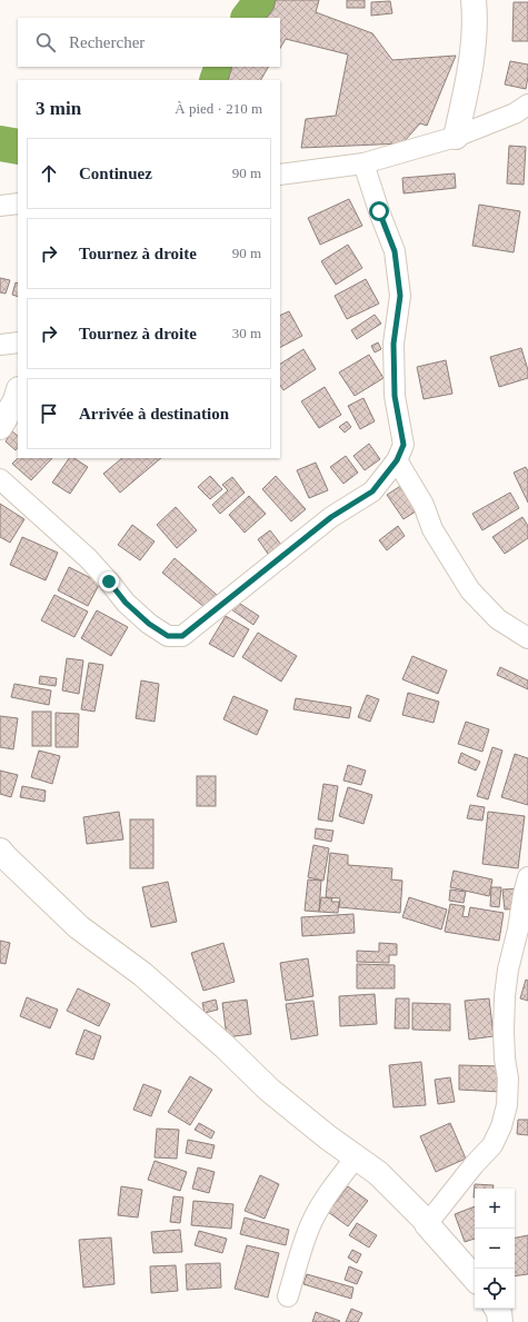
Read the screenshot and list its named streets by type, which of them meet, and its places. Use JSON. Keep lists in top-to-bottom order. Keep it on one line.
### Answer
{"page":{"search":"Rechercher","heading":["3 min","À pied · 210 m"],"list":[["Continuez","90 m"],["Tournez à droite","90 m"],["Tournez à droite","30 m"],"Arrivée à destination"],"map_buttons":["+","−"]}}
